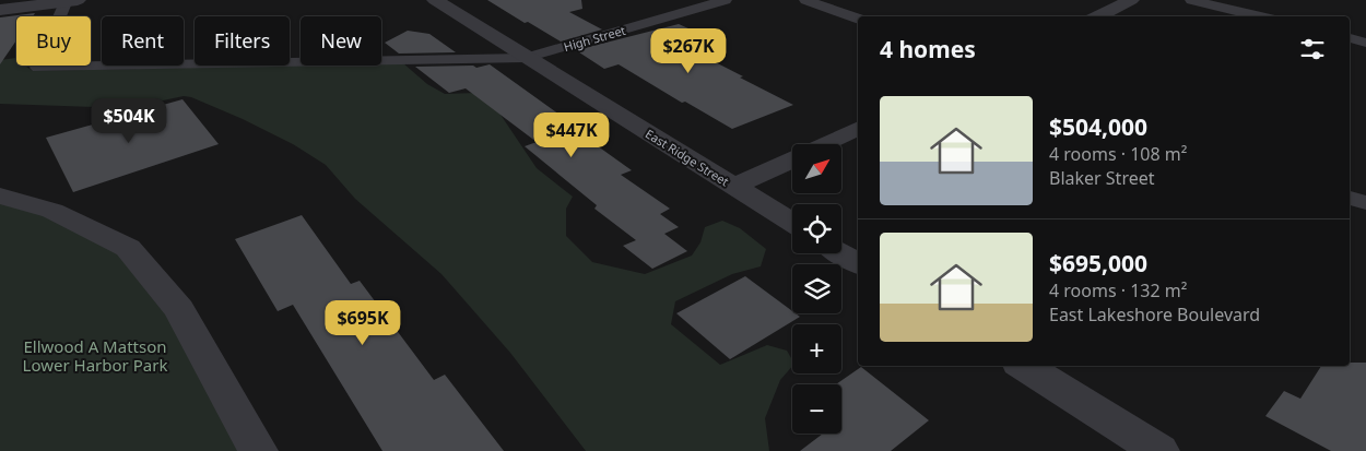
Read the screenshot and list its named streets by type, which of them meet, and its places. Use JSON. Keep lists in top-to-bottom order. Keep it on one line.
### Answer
{"streets":{"street":["High Street","East Ridge Street"]},"crossings":[["High Street","East Ridge Street"]],"parks":["Ellwood A Mattson Lower Harbor Park"],"north":"top right","page":{"chip":["Buy","Rent","Filters","New"],"heading":"4 homes","price":["$267K","$504K","$447K","$695K"],"list":[{"name":"$504,000","note":"4 rooms · 108 m² · Blaker Street"},{"name":"$695,000","note":"4 rooms · 132 m² · East Lakeshore Boulevard"}],"map_buttons":["+","−"]}}
